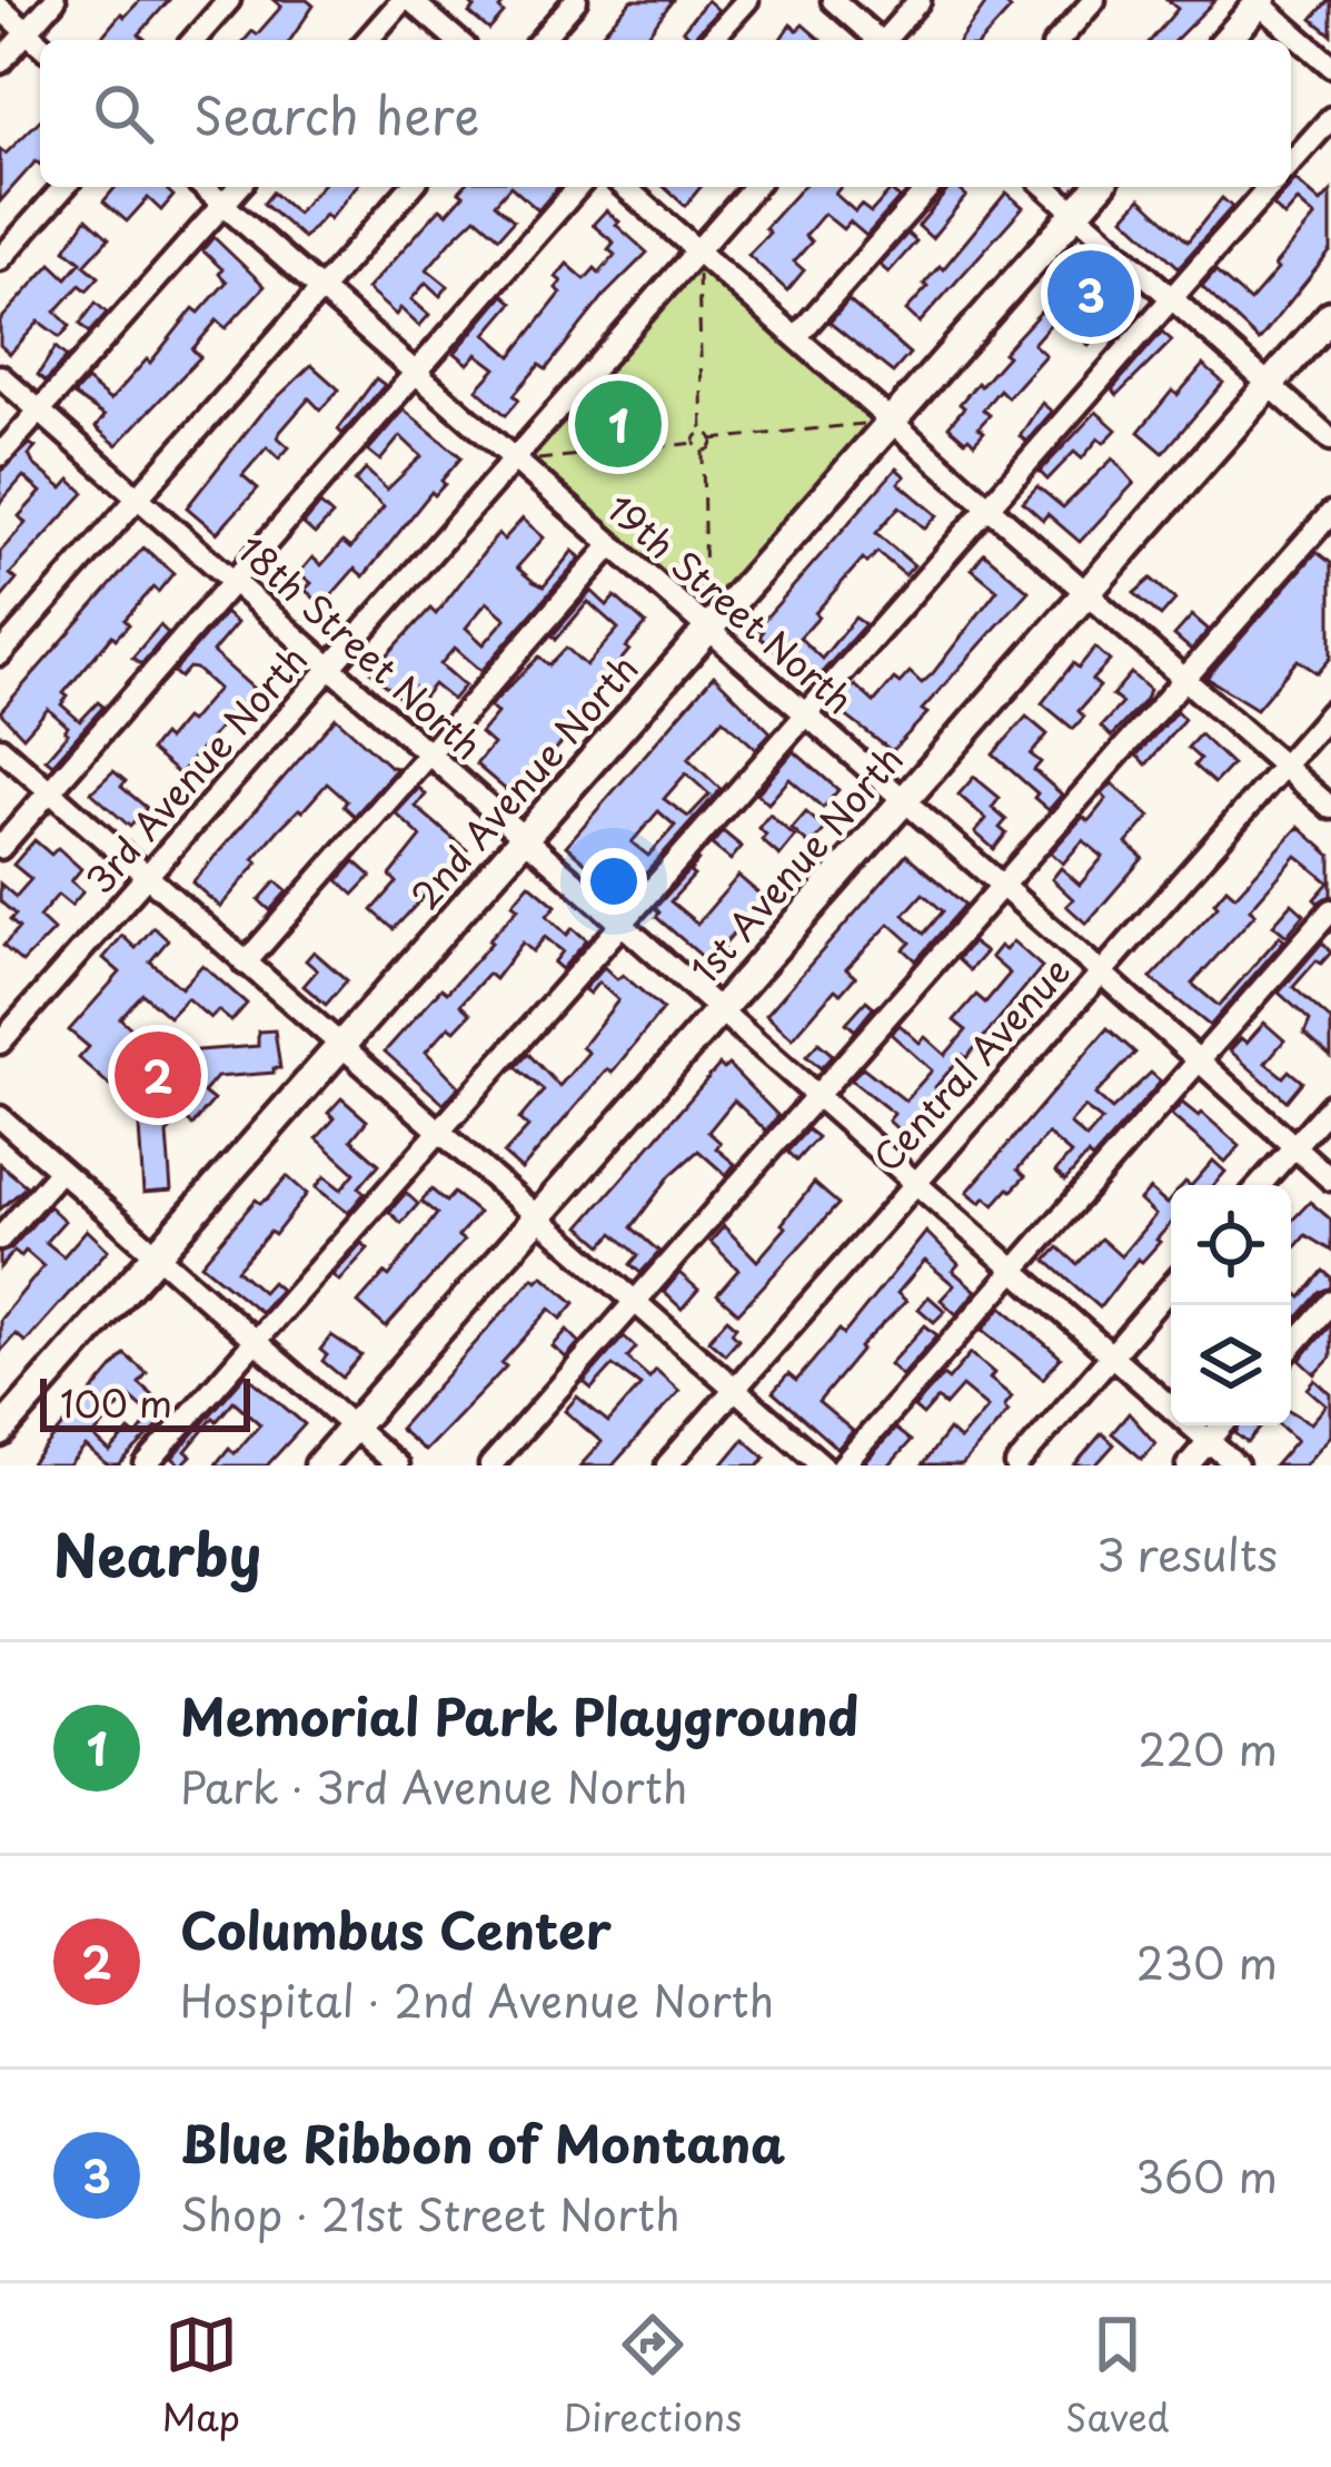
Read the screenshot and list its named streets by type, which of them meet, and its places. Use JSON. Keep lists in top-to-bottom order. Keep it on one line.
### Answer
{"streets":{"main road":["2nd Avenue North","1st Avenue North"],"street":["19th Street North","18th Street North","3rd Avenue North","Central Avenue"]},"crossings":[["19th Street North","3rd Avenue North"],["19th Street North","2nd Avenue North"],["19th Street North","1st Avenue North"],["19th Street North","Central Avenue"],["18th Street North","3rd Avenue North"],["18th Street North","2nd Avenue North"],["18th Street North","1st Avenue North"],["18th Street North","Central Avenue"]],"scale_bar":"100 m","page":{"search":"Search here","pins":["3","1","2"],"scale":"100 m","heading":["Nearby","3 results"],"list":[{"mark":"1","name":"Memorial Park Playground","note":"Park · 3rd Avenue North","value":"220 m"},{"mark":"2","name":"Columbus Center","note":"Hospital · 2nd Avenue North","value":"230 m"},{"mark":"3","name":"Blue Ribbon of Montana","note":"Shop · 21st Street North","value":"360 m"}],"nav":["Map","Directions","Saved"]}}
